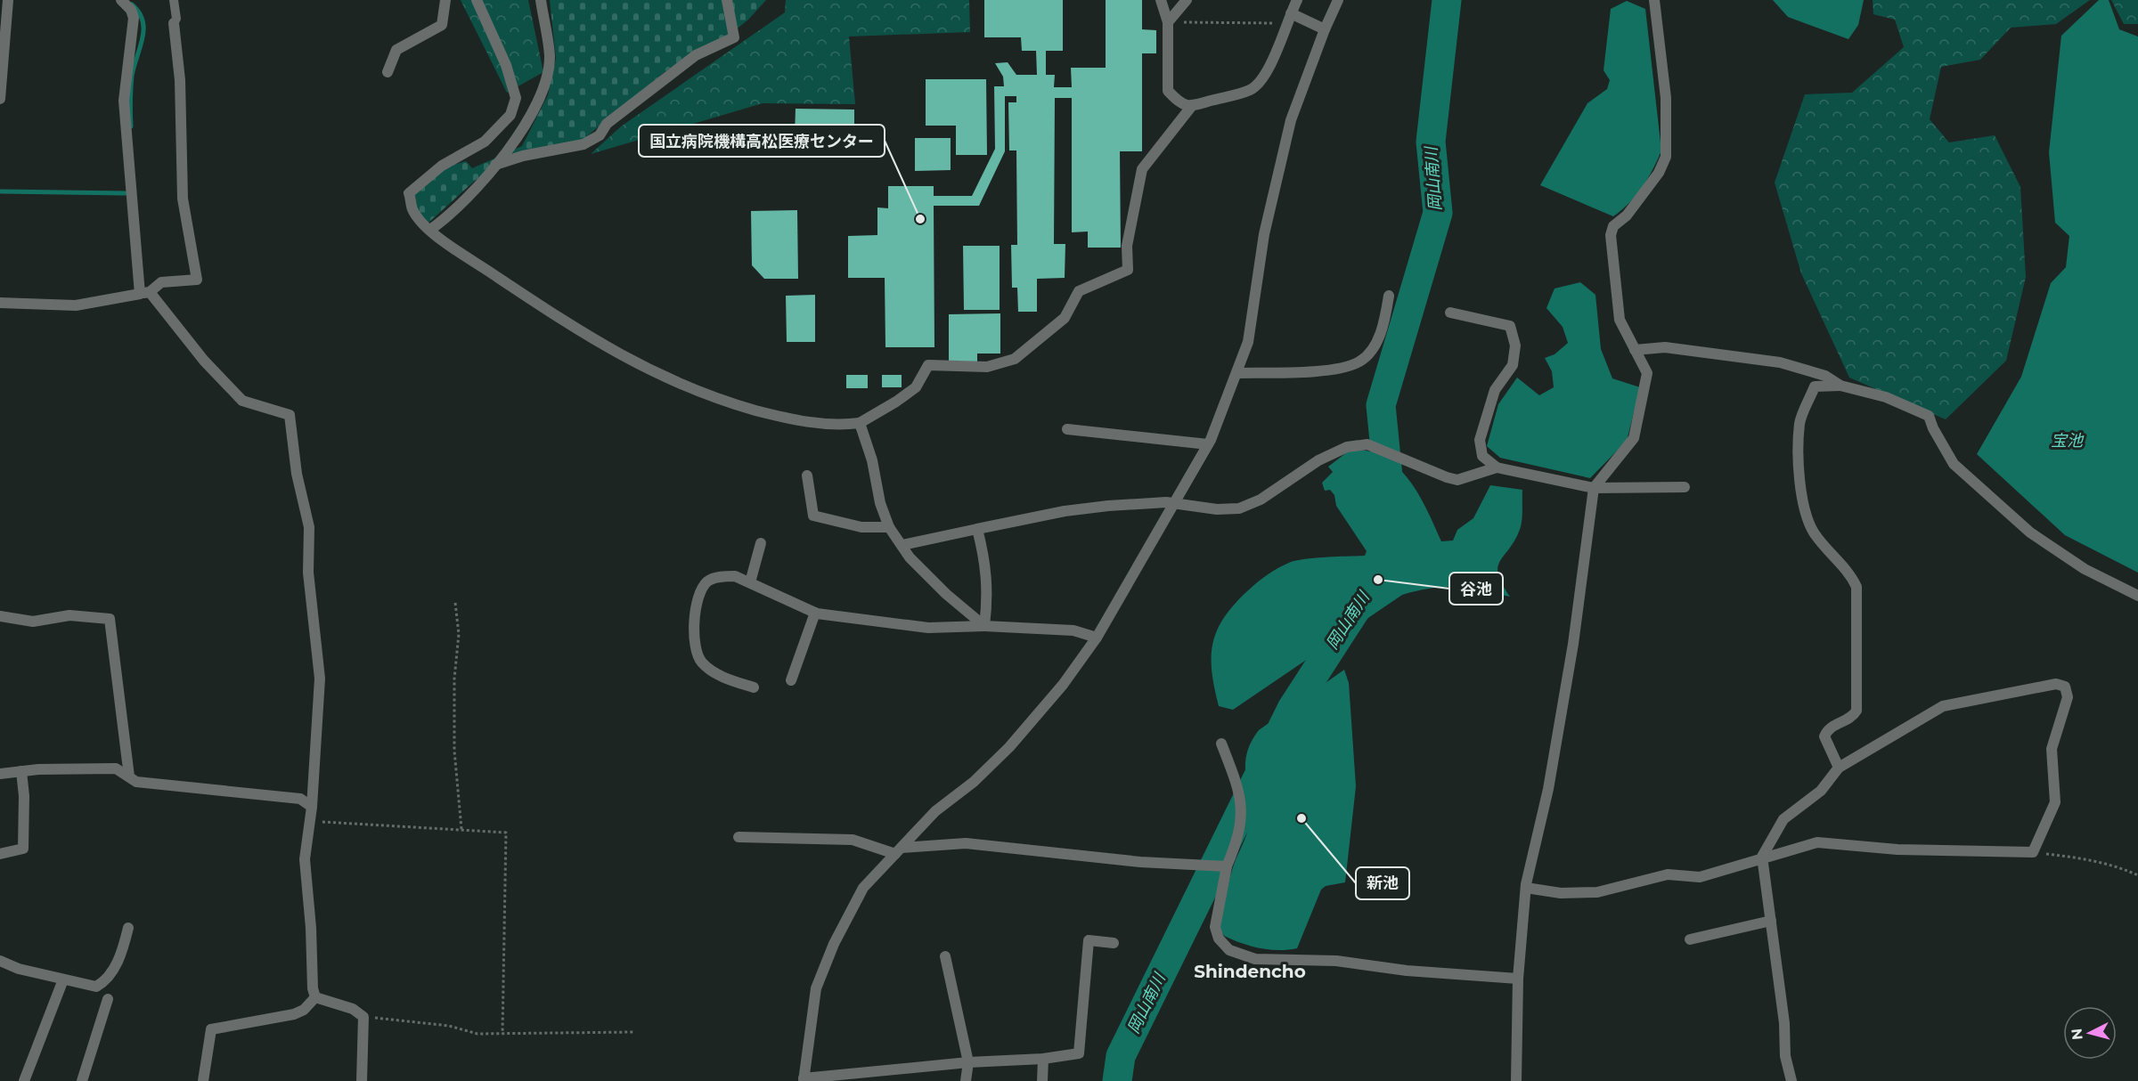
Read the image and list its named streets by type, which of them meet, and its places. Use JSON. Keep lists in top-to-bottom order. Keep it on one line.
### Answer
{"districts":["Shindencho"],"water":["岡山南川","宝池"],"places":["国立病院機構高松医療センター","谷池","新池"],"north":"left"}
